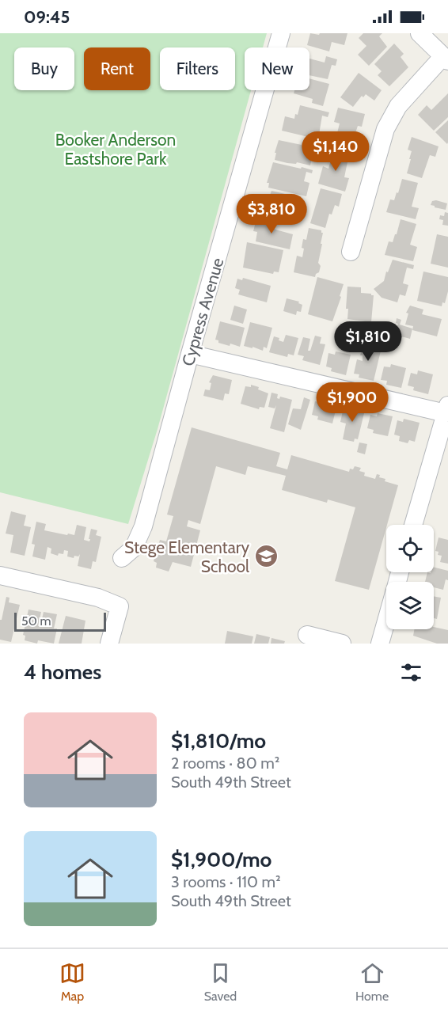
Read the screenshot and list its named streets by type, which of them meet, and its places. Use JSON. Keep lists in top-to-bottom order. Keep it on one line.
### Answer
{"streets":{"street":["Cypress Avenue"]},"parks":["Booker Anderson Eastshore Park"],"places":{"school or university":["Stege Elementary School"]},"scale_bar":"50 m","page":{"status":"09:45","chip":["Buy","Rent","Filters","New"],"price":["$1,140","$3,810","$1,810","$1,900"],"scale":"50 m","heading":"4 homes","list":[{"name":"$1,810/mo","note":"2 rooms · 80 m² · South 49th Street"},{"name":"$1,900/mo","note":"3 rooms · 110 m² · South 49th Street"}],"tabs":["Map","Saved","Home"]}}
